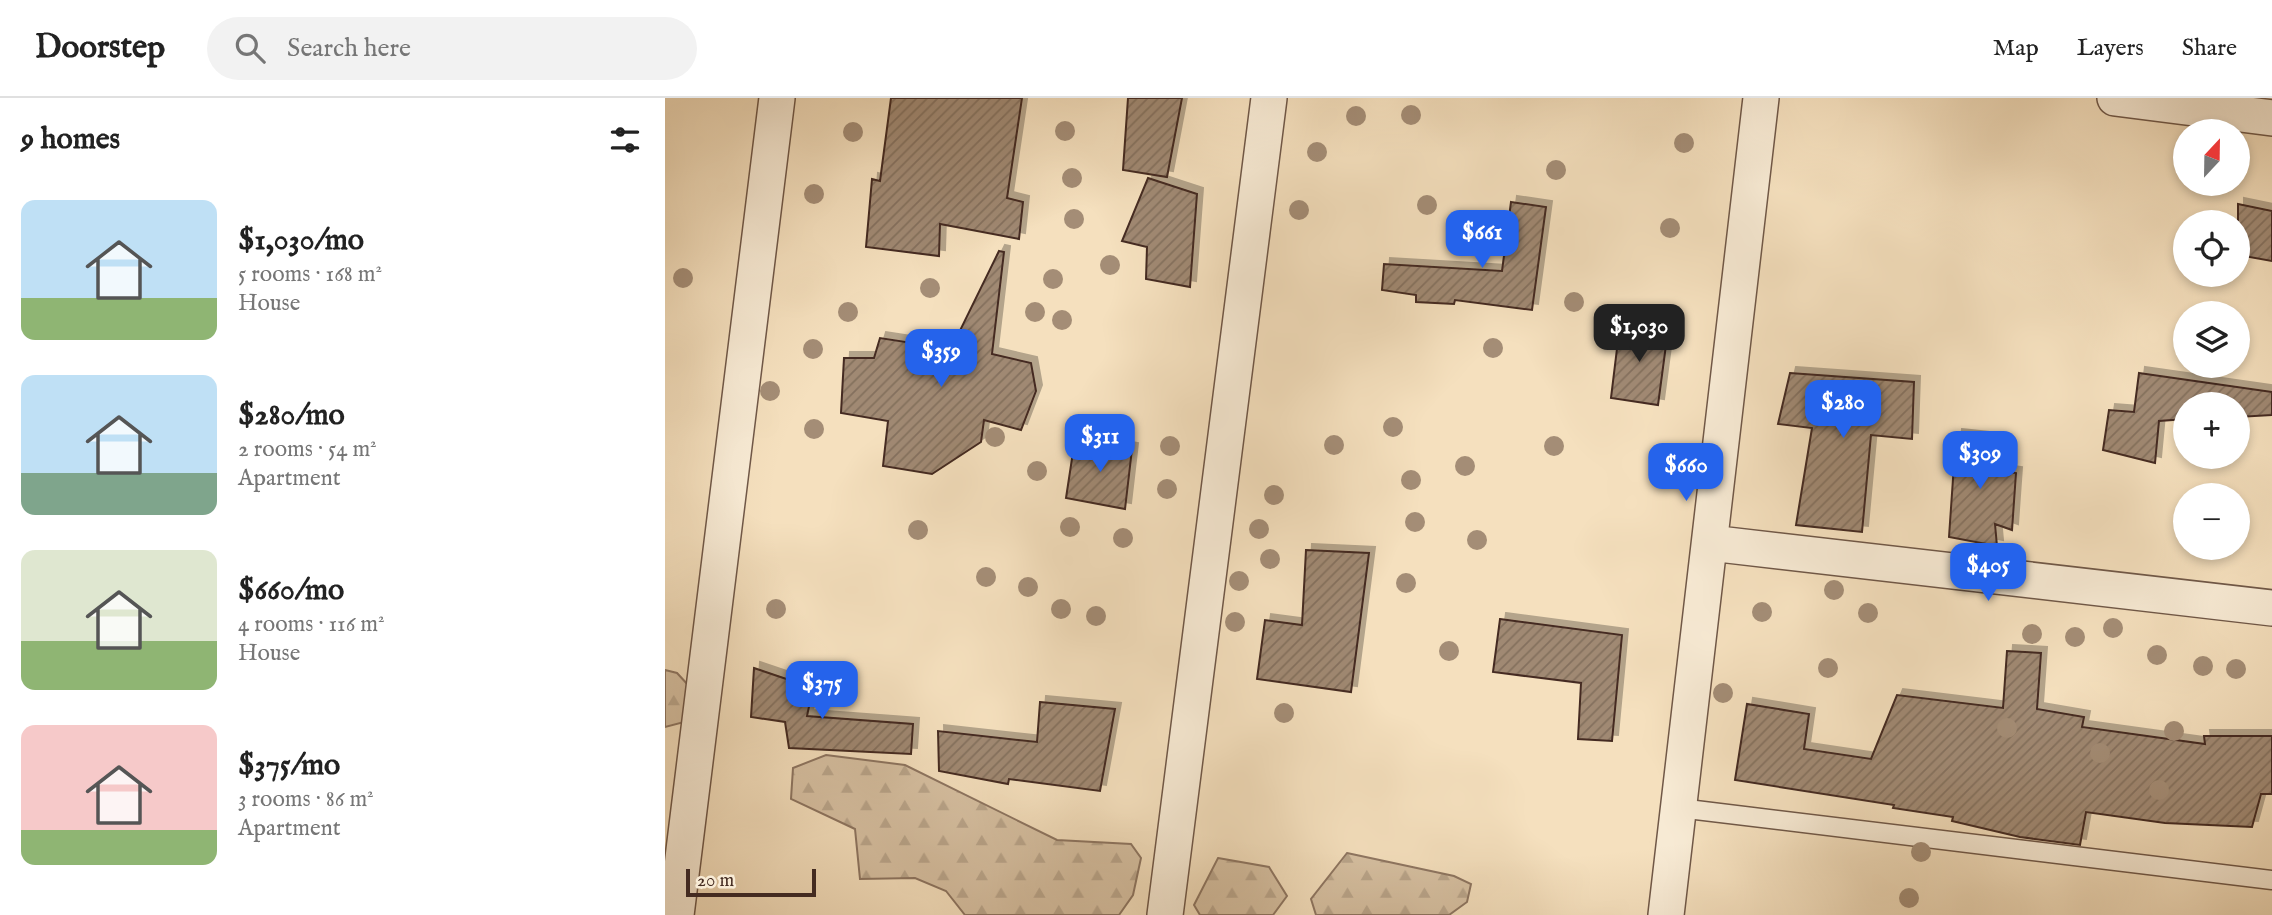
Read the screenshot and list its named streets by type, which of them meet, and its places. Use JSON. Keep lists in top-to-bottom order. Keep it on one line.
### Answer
{"scale_bar":"20 m","north":"top","page":{"header":"Doorstep","search":"Search here","nav":["Map","Layers","Share"],"heading":"9 homes","map_buttons":["+","−"],"list":[{"name":"$1,030/mo","note":"5 rooms · 168 m² · House"},{"name":"$280/mo","note":"2 rooms · 54 m² · Apartment"},{"name":"$660/mo","note":"4 rooms · 116 m² · House"},{"name":"$375/mo","note":"3 rooms · 86 m² · Apartment"}],"price":["$661","$1,030","$359","$280","$311","$309","$660","$405","$375"],"scale":"20 m"}}
